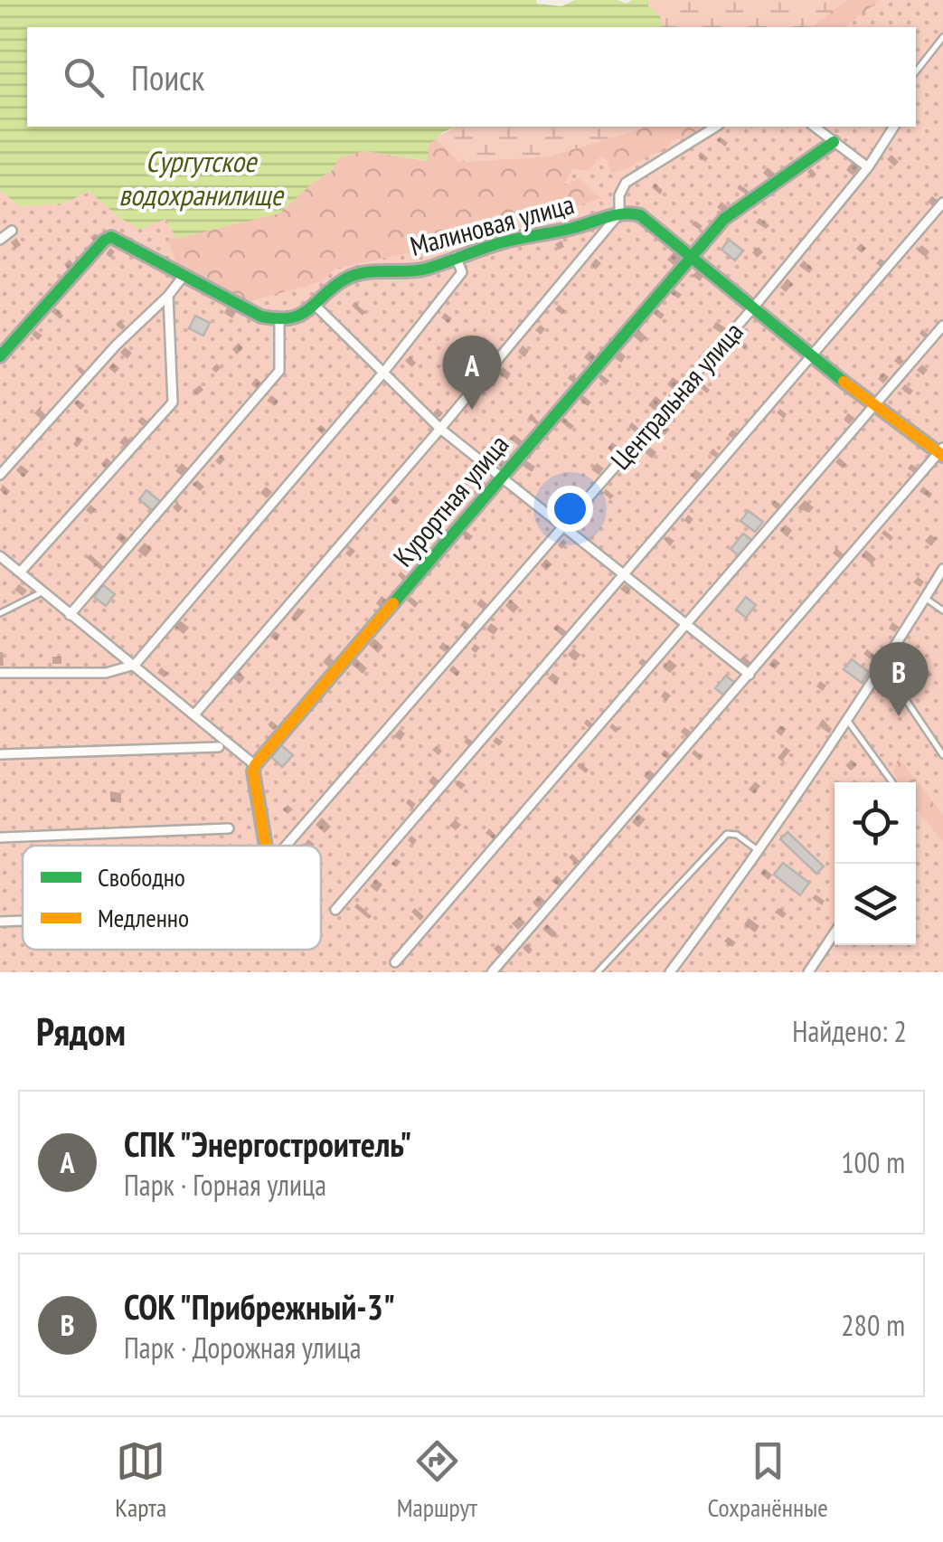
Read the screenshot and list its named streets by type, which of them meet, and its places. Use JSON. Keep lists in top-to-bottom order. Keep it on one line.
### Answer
{"streets":{"street":["Малиновая улица","Центральная улица","Курортная улица"]},"water":["Сургутское водохранилище"],"legend":["Свободно","Медленно"],"page":{"search":"Поиск","pins":["A","B"],"heading":["Рядом","Найдено: 2"],"list":[{"mark":"A","name":"СПК \"Энергостроитель\"","note":"Парк · Горная улица","value":"100 m"},{"mark":"B","name":"СОК \"Прибрежный-3\"","note":"Парк · Дорожная улица","value":"280 m"}],"nav":["Карта","Маршрут","Сохранённые"]}}
